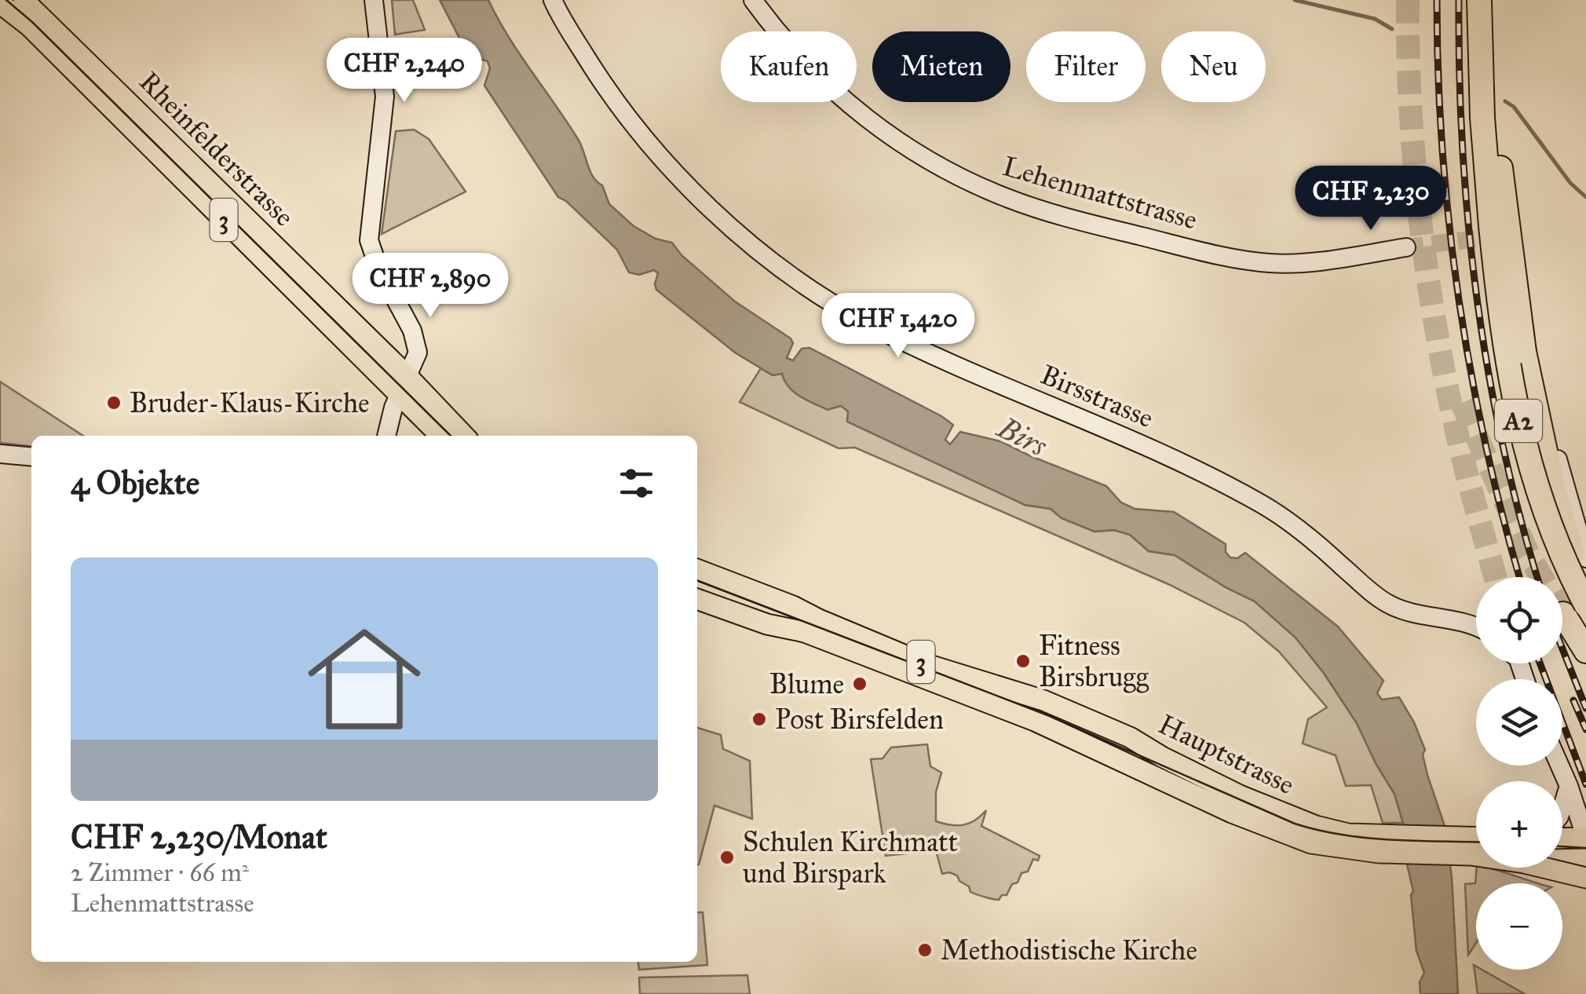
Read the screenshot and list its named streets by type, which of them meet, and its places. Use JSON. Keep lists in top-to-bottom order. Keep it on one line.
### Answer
{"streets":{"highway":["A2"],"main road":["Rheinfelderstrasse","3","Hauptstrasse"],"street":["Lehenmattstrasse","Birsstrasse"]},"crossings":[["3","Hauptstrasse"]],"water":["Birs"],"places":["Bruder-Klaus-Kirche","Fitness Birsbrugg","Blume","Post Birsfelden","Schulen Kirchmatt und Birspark","Methodistische Kirche"],"page":{"chip":["Kaufen","Mieten","Filter","Neu"],"price":["CHF 2,240","CHF 2,230","CHF 2,890","CHF 1,420"],"heading":"4 Objekte","list":[{"name":"CHF 2,230/Monat","note":"2 Zimmer · 66 m² · Lehenmattstrasse"}],"map_buttons":["+","−"]}}
